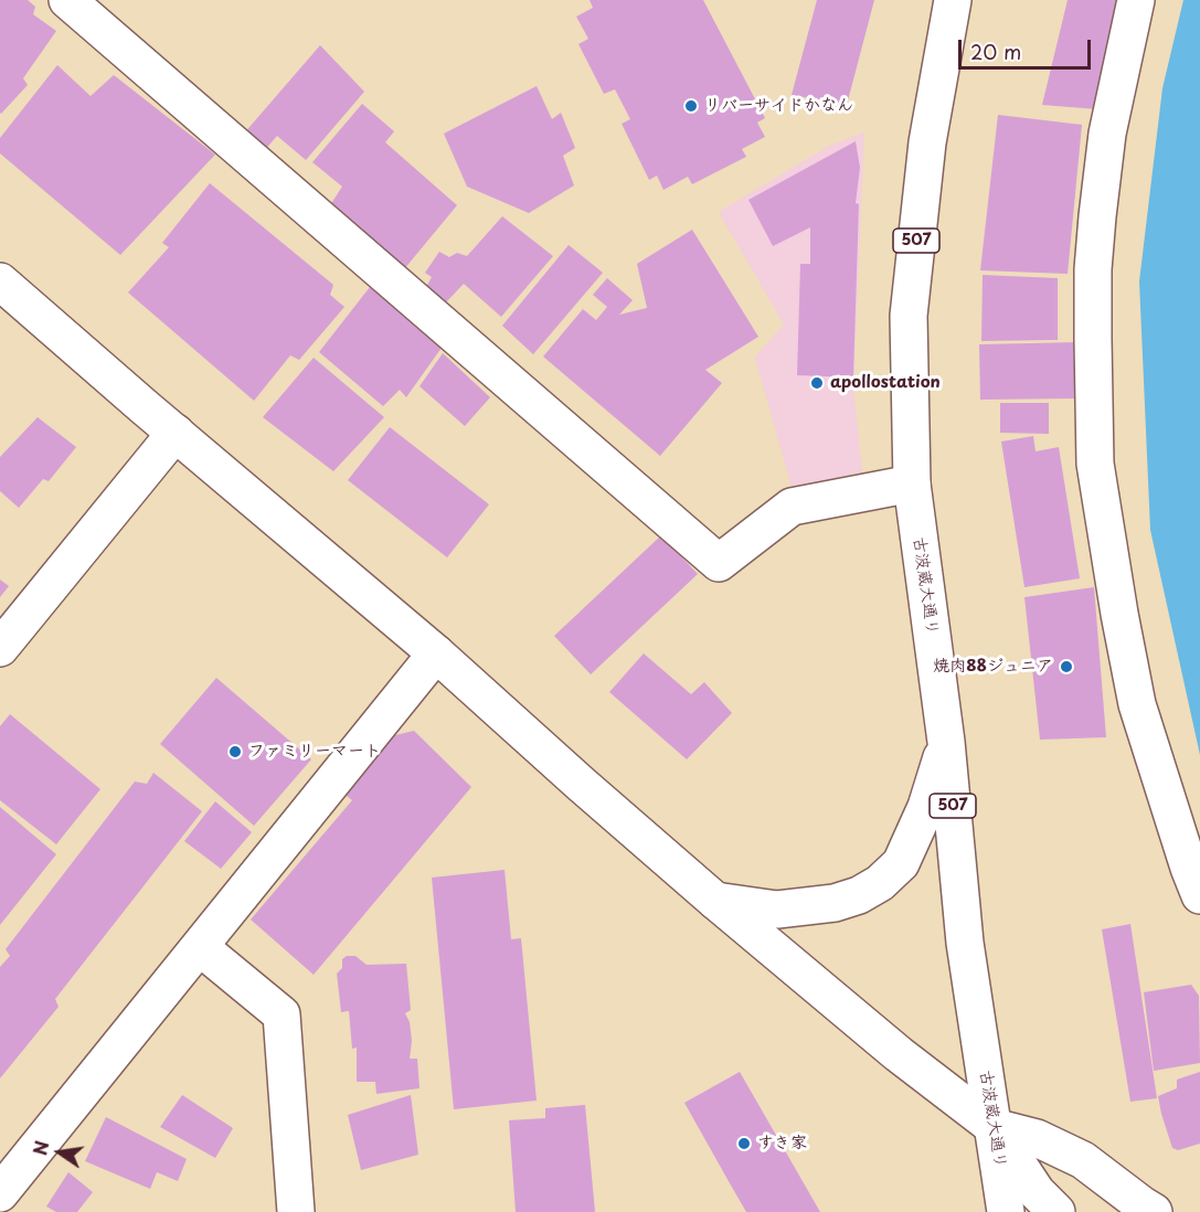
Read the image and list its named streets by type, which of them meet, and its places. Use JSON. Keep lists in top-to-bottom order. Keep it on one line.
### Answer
{"streets":{"main road":["507","古波蔵大通り"]},"places":["リバーサイドかなん","apollostation","焼肉88ジュニア","ファミリーマート","すき家"],"scale_bar":"20 m","north":"left"}
